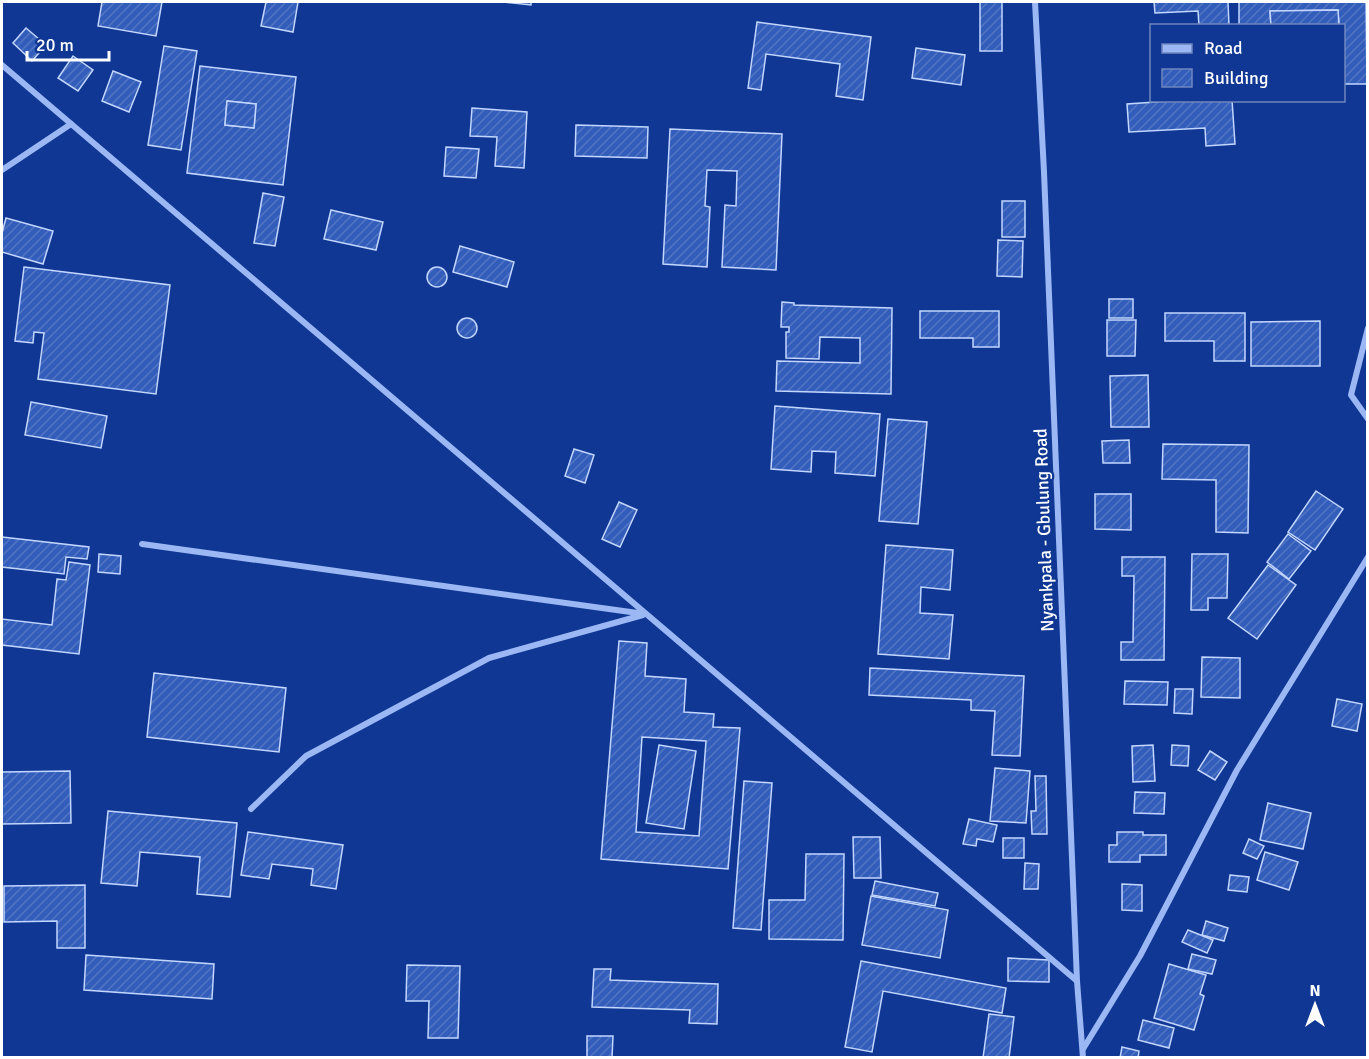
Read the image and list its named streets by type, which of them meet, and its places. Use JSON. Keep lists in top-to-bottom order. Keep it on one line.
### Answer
{"streets":{"street":["Nyankpala - Gbulung Road"]},"legend":["Road","Building"],"scale_bar":"20 m","north":"top"}
